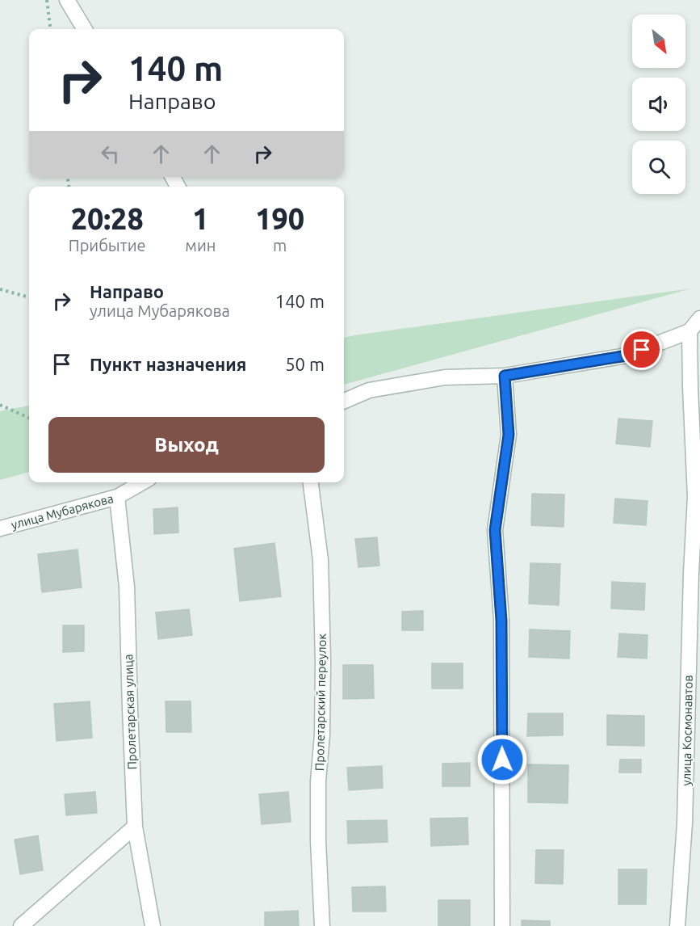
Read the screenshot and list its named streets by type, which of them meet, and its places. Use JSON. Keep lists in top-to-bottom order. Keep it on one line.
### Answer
{"streets":{"street":["улица Мубарякова","Пролетарский переулок","Пролетарская улица","улица Космонавтов"]},"crossings":[["улица Мубарякова","Пролетарская улица"]],"north":"bottom right","page":{"turn":["140 m","Направо"],"eta":["20:28","Прибытие","1","мин","190","m"],"list":[{"name":"Направо","note":"улица Мубарякова","value":"140 m"},{"name":"Пункт назначения","value":"50 m"}],"buttons":"Выход"}}
